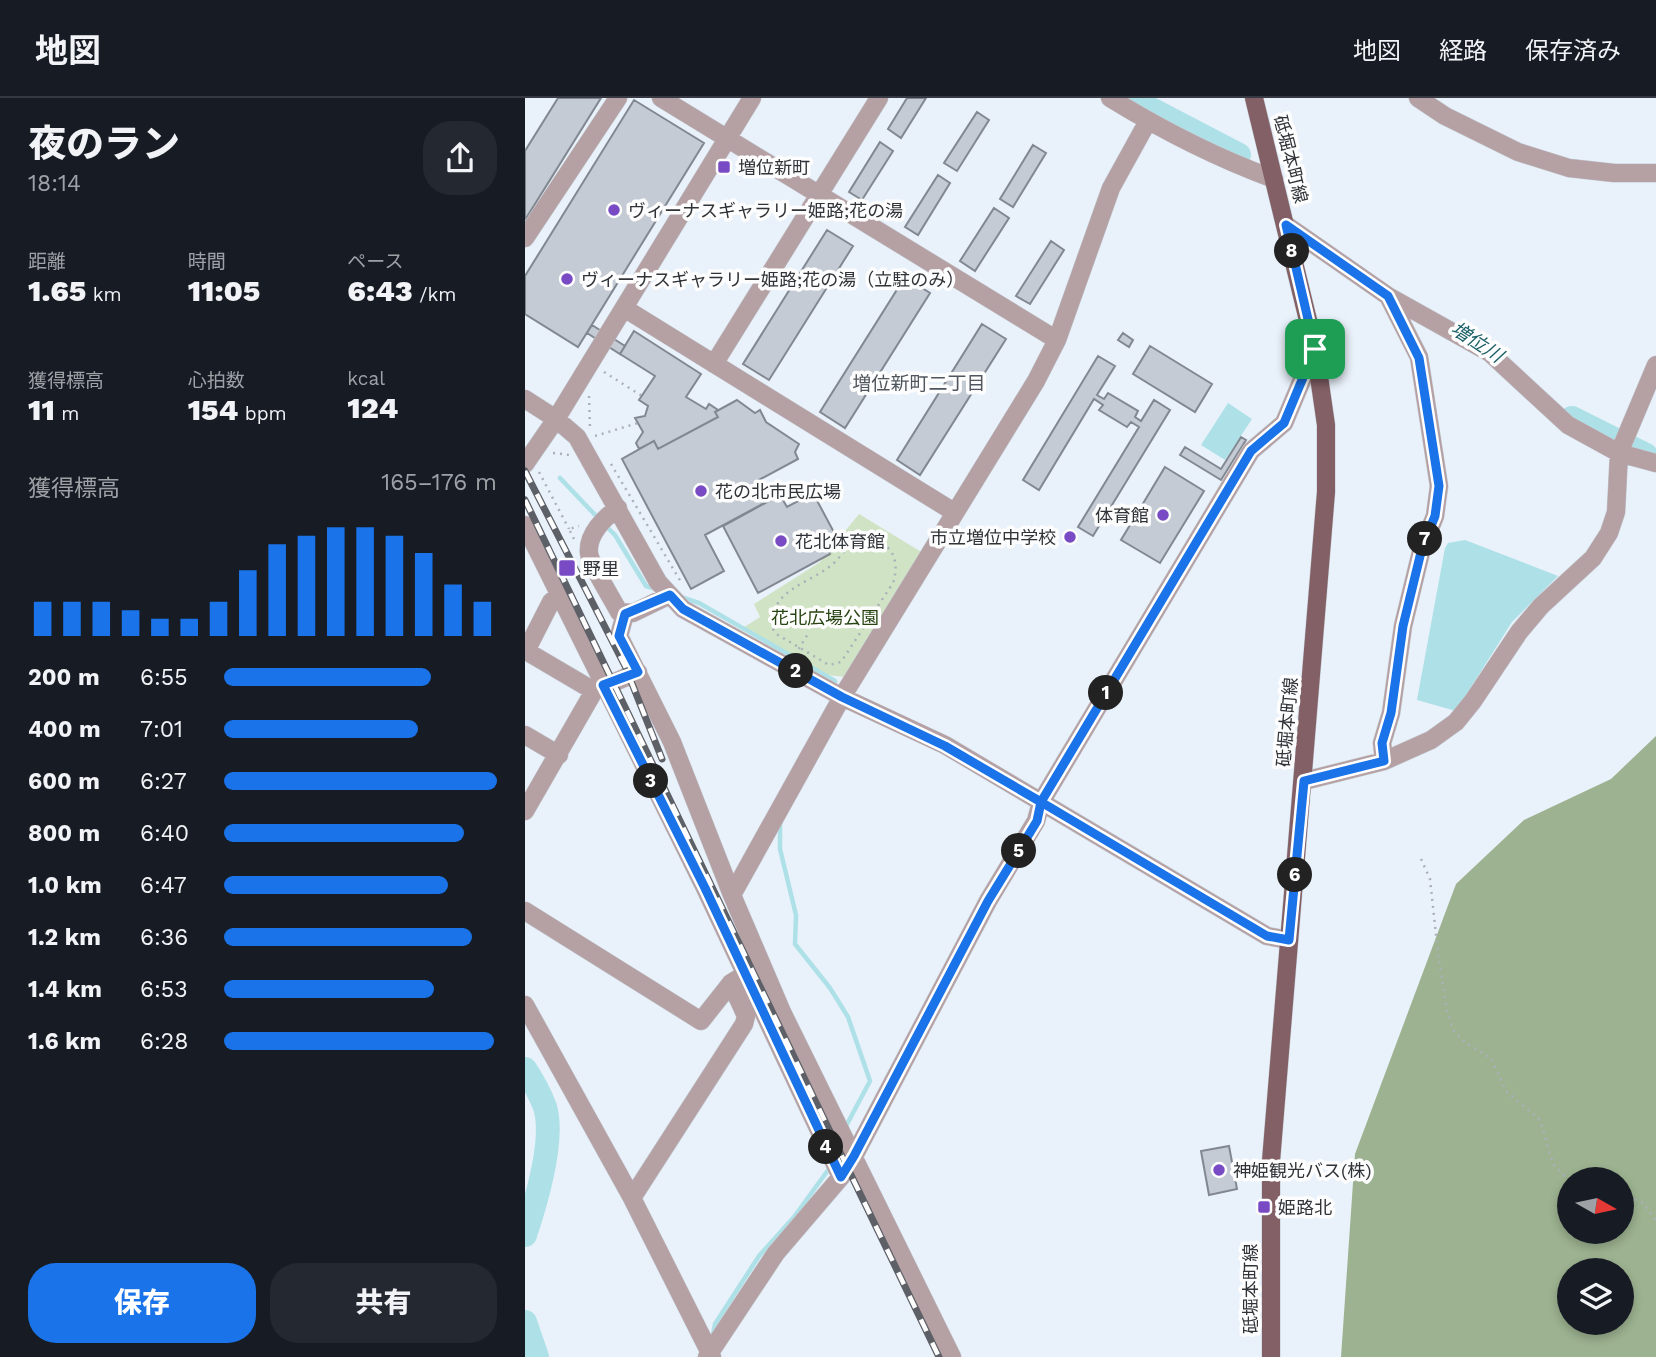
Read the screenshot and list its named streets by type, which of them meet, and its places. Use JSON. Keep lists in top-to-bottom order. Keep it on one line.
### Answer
{"streets":{"main road":["砥堀本町線"]},"districts":["増位新町二丁目"],"water":["増位川"],"parks":["花北広場公園"],"places":{"transit":["増位新町","野里","姫路北"],"other":["ヴィーナスギャラリー姫路;花の湯","ヴィーナスギャラリー姫路;花の湯（立駐のみ）","花の北市民広場","体育館","市立増位中学校","花北体育館","神姫観光バス(株)"]},"north":"right","page":{"header":"地図","nav":["地図","経路","保存済み"],"heading":["夜のラン","18:14"],"stats":[["距離","1.65 km"],["時間","11:05"],["ペース","6:43 /km"],["獲得標高","11 m"],["心拍数","154 bpm"],["kcal","124"]],"pins":["8","7","2","1","3","5","6","4"],"chart":["獲得標高","165–176 m"],"list":[{"name":"200 m","note":"6:55"},{"name":"400 m","note":"7:01"},{"name":"600 m","note":"6:27"},{"name":"800 m","note":"6:40"},{"name":"1.0 km","note":"6:47"},{"name":"1.2 km","note":"6:36"},{"name":"1.4 km","note":"6:53"},{"name":"1.6 km","note":"6:28"}],"buttons":["保存","共有"]}}
